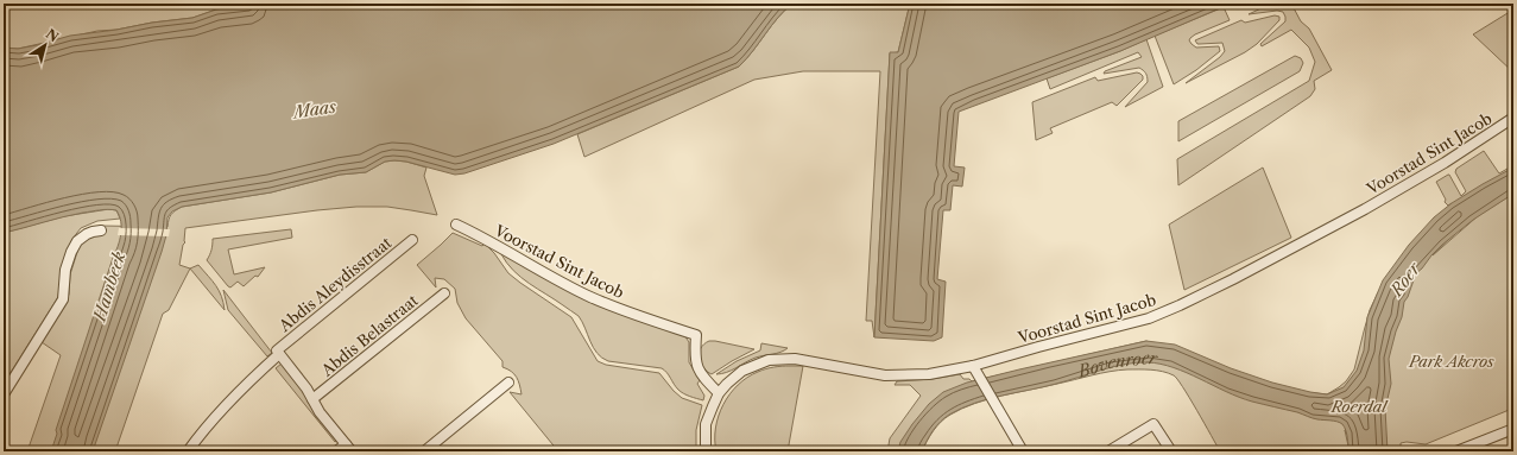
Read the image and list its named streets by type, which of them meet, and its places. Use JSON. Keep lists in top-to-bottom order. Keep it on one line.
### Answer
{"streets":{"street":["Voorstad Sint Jacob","Abdis Aleydisstraat","Abdis Belastraat"]},"water":["Maas","Roer","Hambeek","Bovenroer"],"parks":["Park Akcros","Roerdal"],"north":"top right"}
